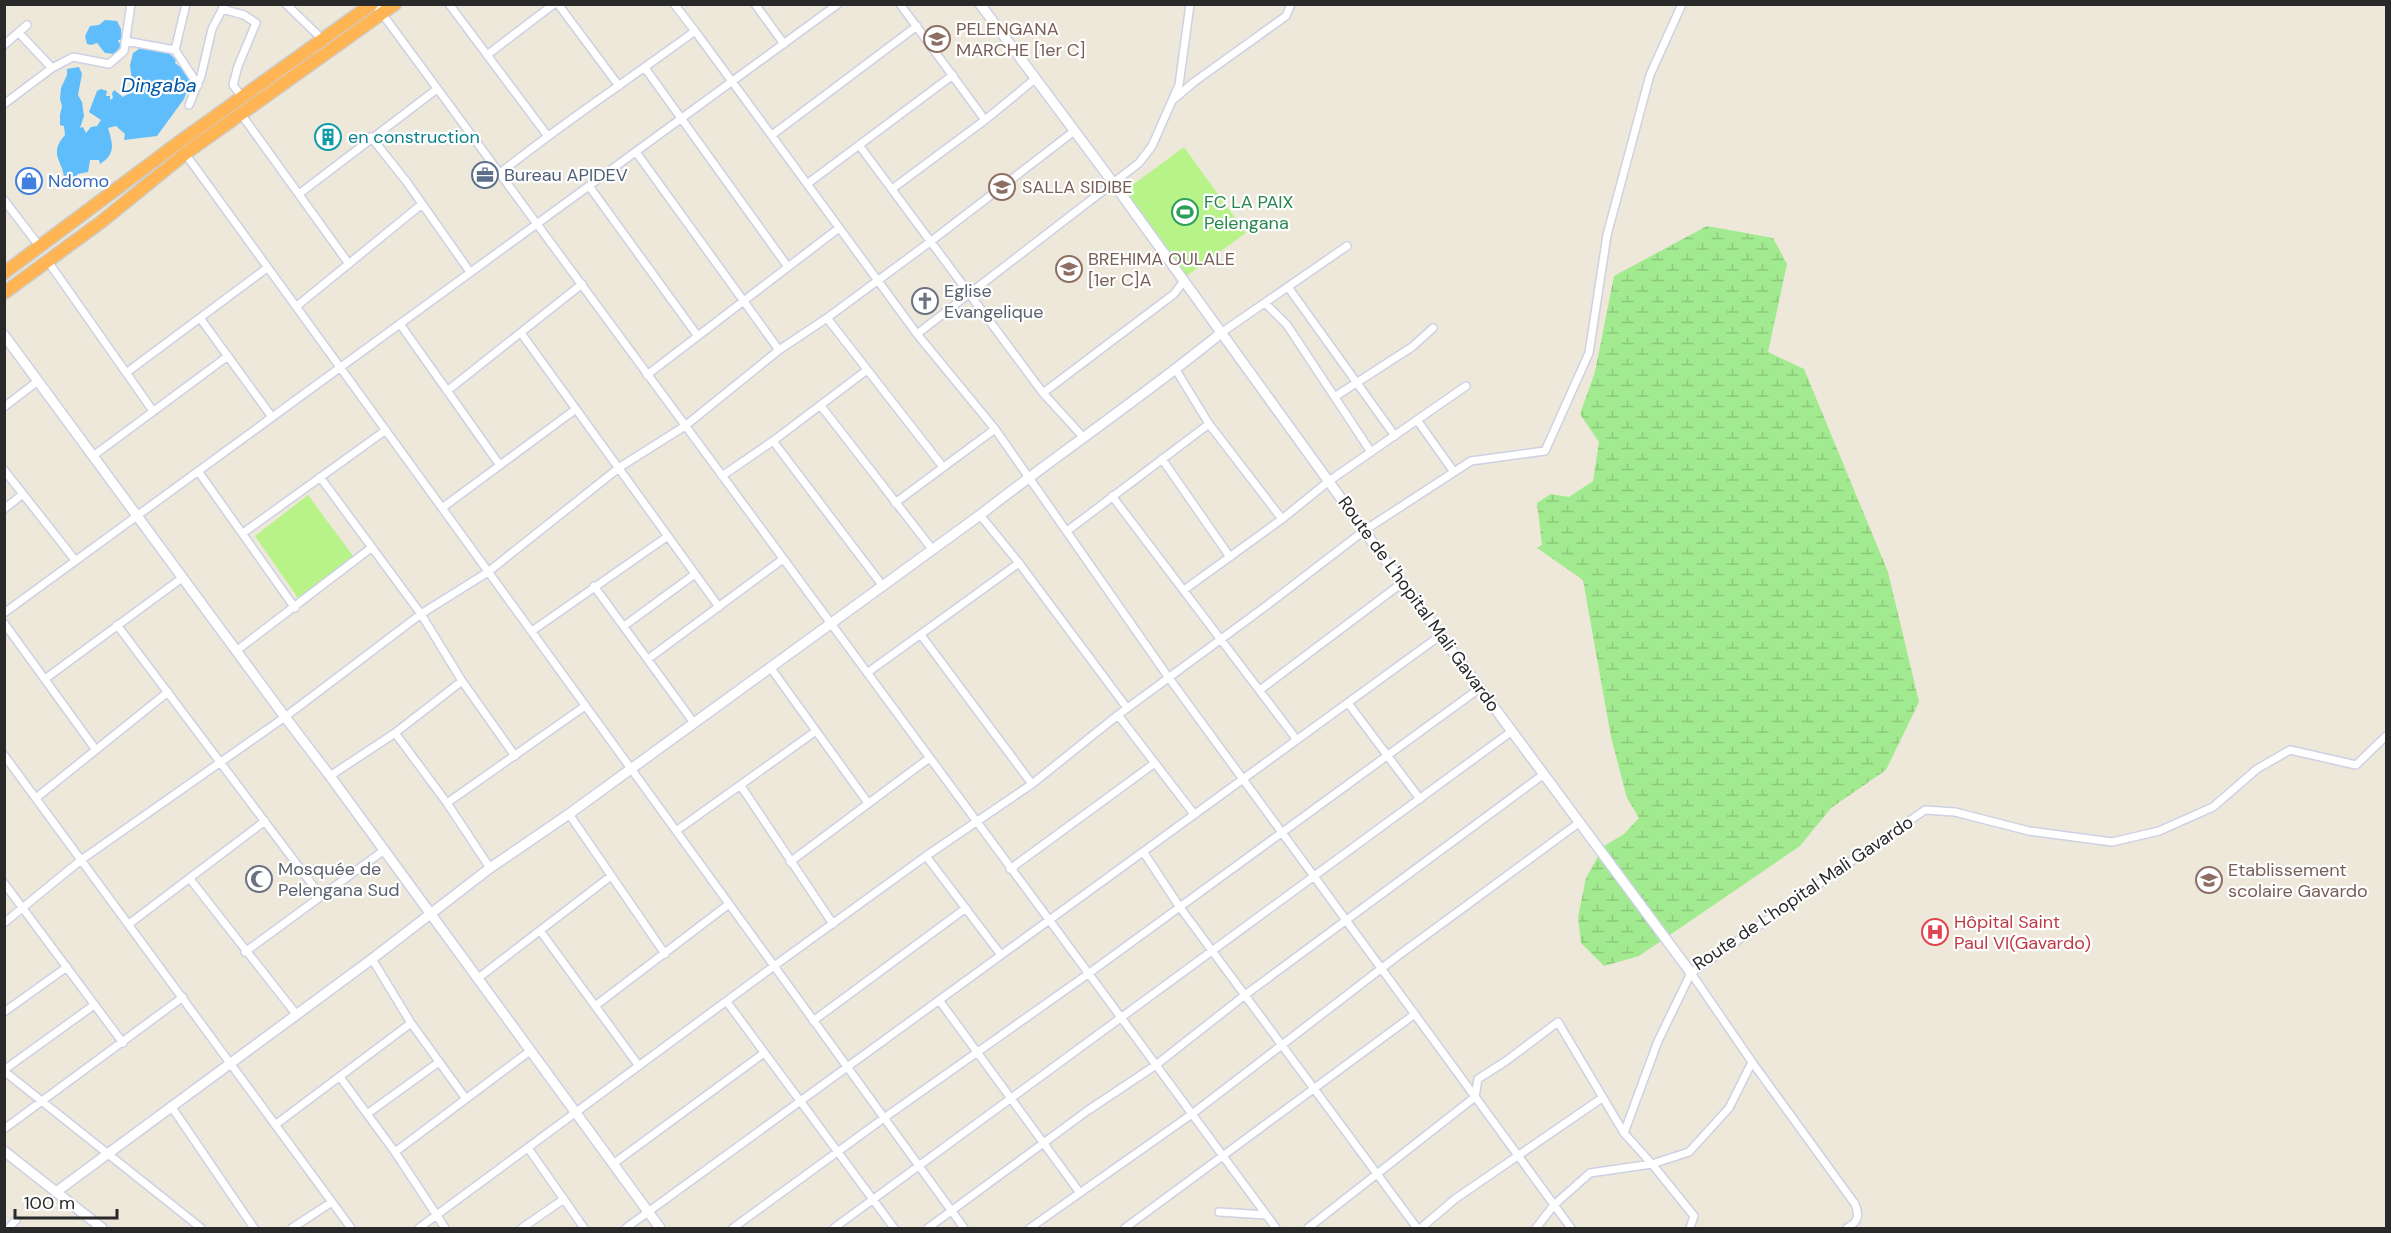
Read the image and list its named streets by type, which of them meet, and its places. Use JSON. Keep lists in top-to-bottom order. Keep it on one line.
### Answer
{"streets":{"street":["Route de L'hopital Mali Gavardo"]},"water":["Dingaba"],"places":{"school or university":["PELENGANA MARCHE [1er C]","SALLA SIDIBE","BREHIMA OULALE [1er C]A","Etablissement scolaire Gavardo"],"building":["en construction"],"office":["Bureau APIDEV"],"shop":["Ndomo"],"sports":["FC LA PAIX Pelengana"],"church":["Eglise Evangelique"],"mosque":["Mosquée de Pelengana Sud"],"hospital":["Hôpital Saint Paul VI(Gavardo)"]},"scale_bar":"100 m"}
